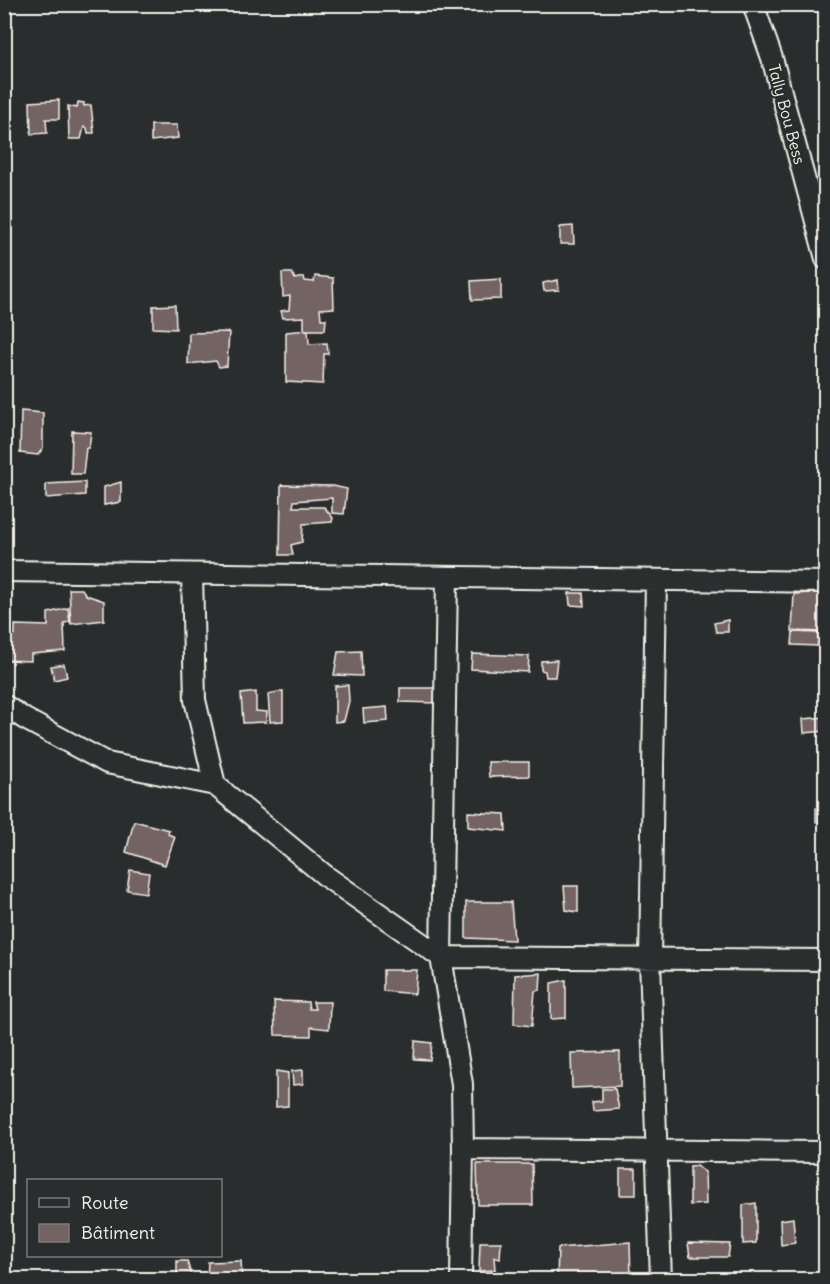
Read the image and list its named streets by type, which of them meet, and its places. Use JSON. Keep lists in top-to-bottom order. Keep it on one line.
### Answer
{"streets":{"street":["Tally Bou Bess"]},"legend":["Route","Bâtiment"]}
